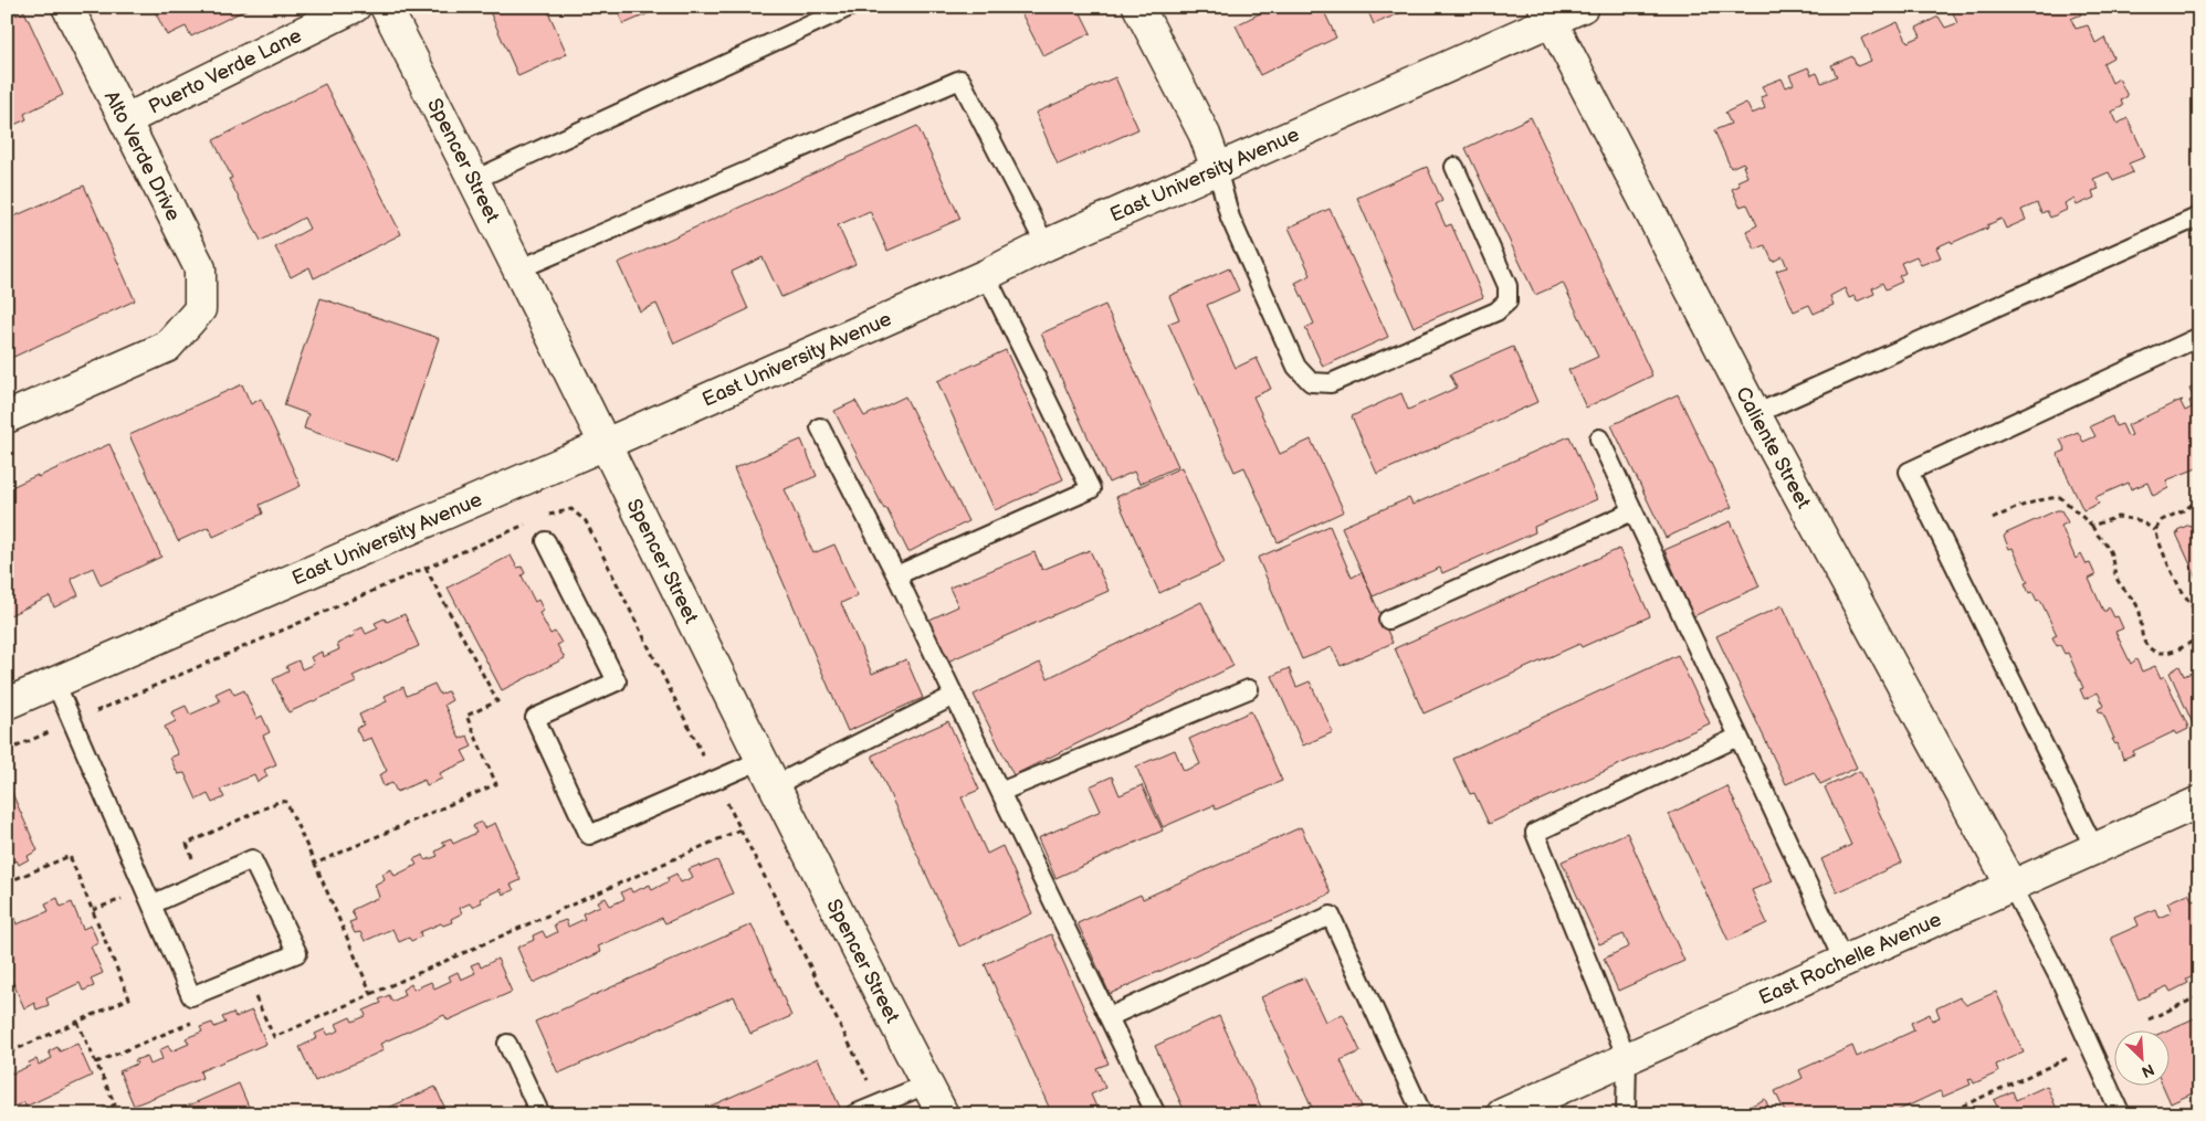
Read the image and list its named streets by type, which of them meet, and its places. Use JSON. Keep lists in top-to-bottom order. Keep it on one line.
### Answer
{"streets":{"street":["Puerto Verde Lane","Alto Verde Drive","Spencer Street","East University Avenue","Caliente Street","East Rochelle Avenue"]},"crossings":[["Puerto Verde Lane","Alto Verde Drive"],["Spencer Street","East University Avenue"],["East University Avenue","Caliente Street"],["Caliente Street","East Rochelle Avenue"]],"north":"bottom right"}
